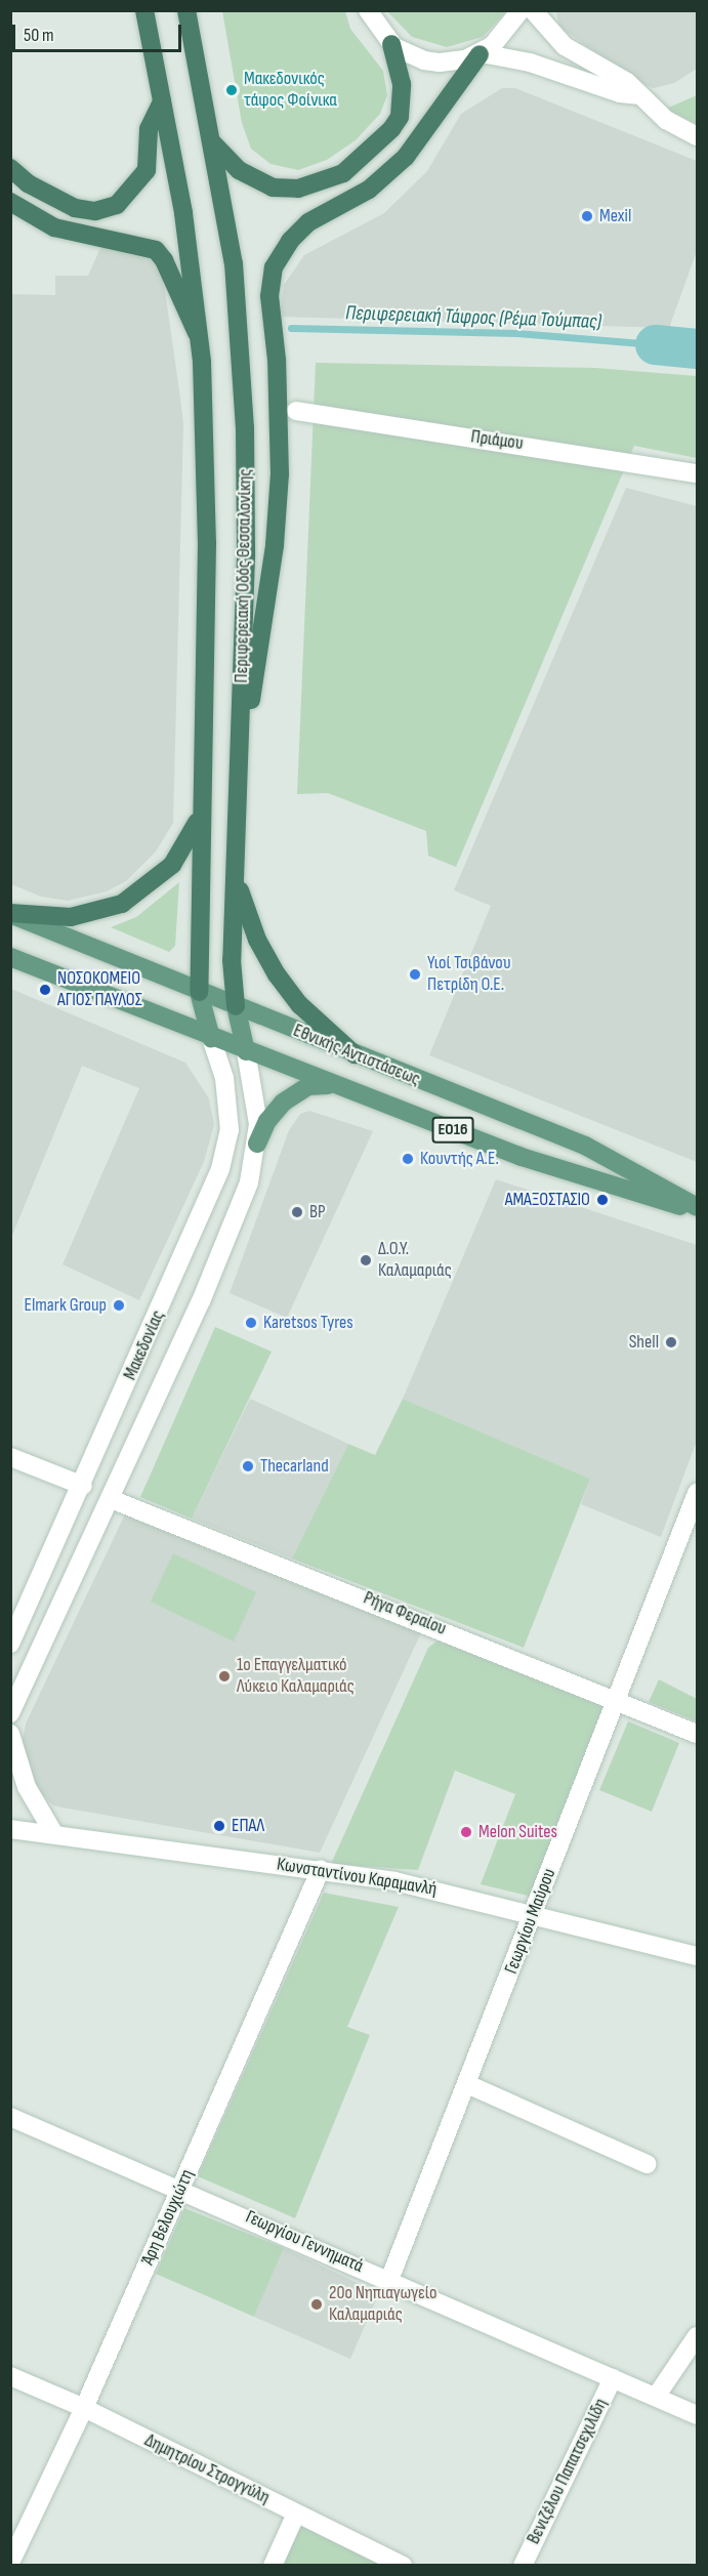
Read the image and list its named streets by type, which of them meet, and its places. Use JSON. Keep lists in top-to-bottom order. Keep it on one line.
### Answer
{"streets":{"highway":["Περιφερειακή Οδός Θεσσαλονίκης"],"main road":["Εθνικής Αντιστάσεως","ΕΟ16"],"street":["Πριάμου","Μακεδονίας","Ρήγα Φεραίου","Κωνσταντίνου Καραμανλή","Γεωργίου Μαύρου","Άρη Βελουχιώτη","Γεωργίου Γεννηματά","Δημητρίου Στρογγύλη","Βενιζέλου Παπατσεχιλίδη"]},"crossings":[["Περιφερειακή Οδός Θεσσαλονίκης","Εθνικής Αντιστάσεως"],["Περιφερειακή Οδός Θεσσαλονίκης","Μακεδονίας"],["Εθνικής Αντιστάσεως","Μακεδονίας"],["Μακεδονίας","Ρήγα Φεραίου"],["Ρήγα Φεραίου","Γεωργίου Μαύρου"],["Κωνσταντίνου Καραμανλή","Γεωργίου Μαύρου"],["Κωνσταντίνου Καραμανλή","Άρη Βελουχιώτη"],["Γεωργίου Μαύρου","Γεωργίου Γεννηματά"],["Άρη Βελουχιώτη","Γεωργίου Γεννηματά"],["Άρη Βελουχιώτη","Δημητρίου Στρογγύλη"],["Γεωργίου Γεννηματά","Βενιζέλου Παπατσεχιλίδη"]],"water":["Περιφερειακή Τάφρος (Ρέμα Τούμπας)"],"places":["Μακεδονικός τάφος Φοίνικα","Mexil","Υιοί Τσιβάνου Πετρίδη Ο.Ε.","ΝΟΣΟΚΟΜΕΙΟ ΑΓΙΟΣ ΠΑΥΛΟΣ","Κουντής Α.Ε.","ΑΜΑΞΟΣΤΑΣΙΟ","BP","Δ.Ο.Υ. Καλαμαριάς","Elmark Group","Karetsos Tyres","Shell","Thecarland","1ο Επαγγελματικό Λύκειο Καλαμαριάς","ΕΠΑΛ","Melon Suites","20ο Νηπιαγωγείο Καλαμαριάς"],"scale_bar":"50 m"}
